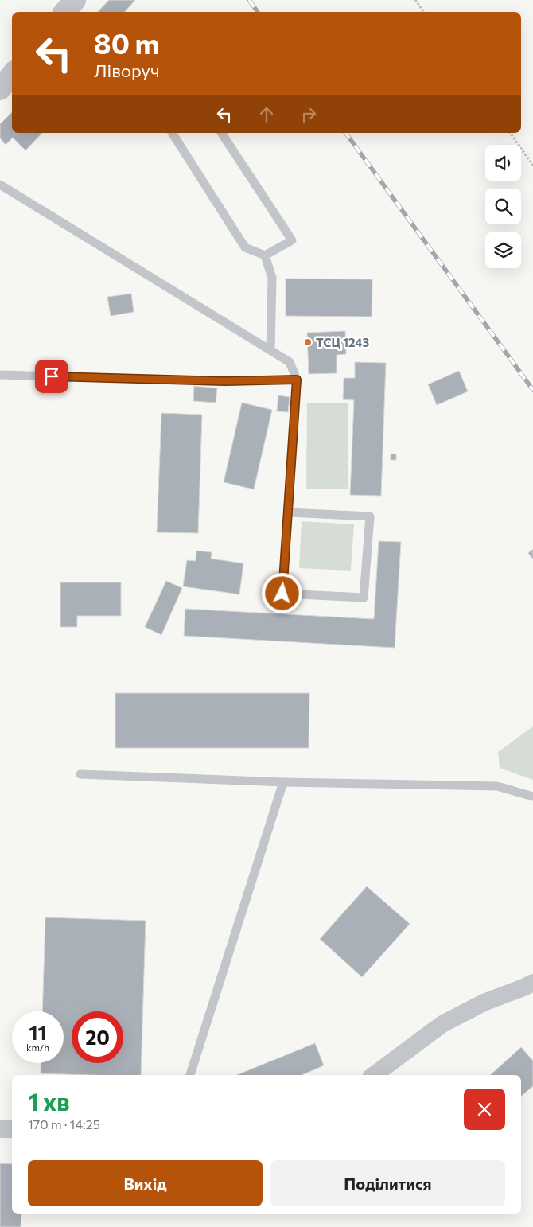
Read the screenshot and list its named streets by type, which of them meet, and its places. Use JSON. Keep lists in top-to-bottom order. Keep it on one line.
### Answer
{"places":["ТСЦ 1243"],"page":{"turn":["80 m","Ліворуч"],"speed":"11 km/h","limit":"20","heading":["1 хв","170 m · 14:25"],"buttons":["Вихід","Поділитися"]}}
